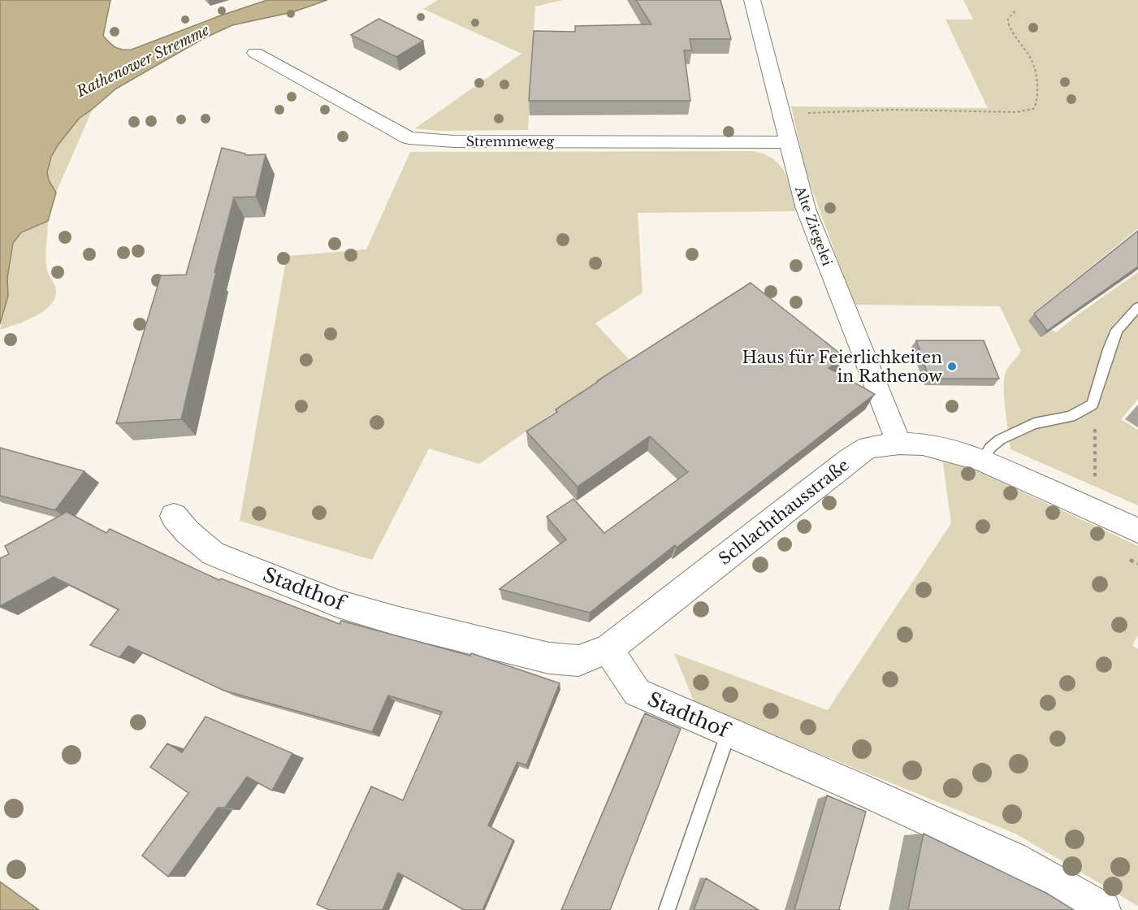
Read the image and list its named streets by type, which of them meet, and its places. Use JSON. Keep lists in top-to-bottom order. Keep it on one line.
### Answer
{"streets":{"street":["Stremmeweg","Alte Ziegelei","Schlachthausstraße","Stadthof"]},"crossings":[["Stremmeweg","Alte Ziegelei"],["Alte Ziegelei","Schlachthausstraße"],["Schlachthausstraße","Stadthof"]],"water":["Rathenower Stremme"],"places":["Haus für Feierlichkeiten in Rathenow"]}
